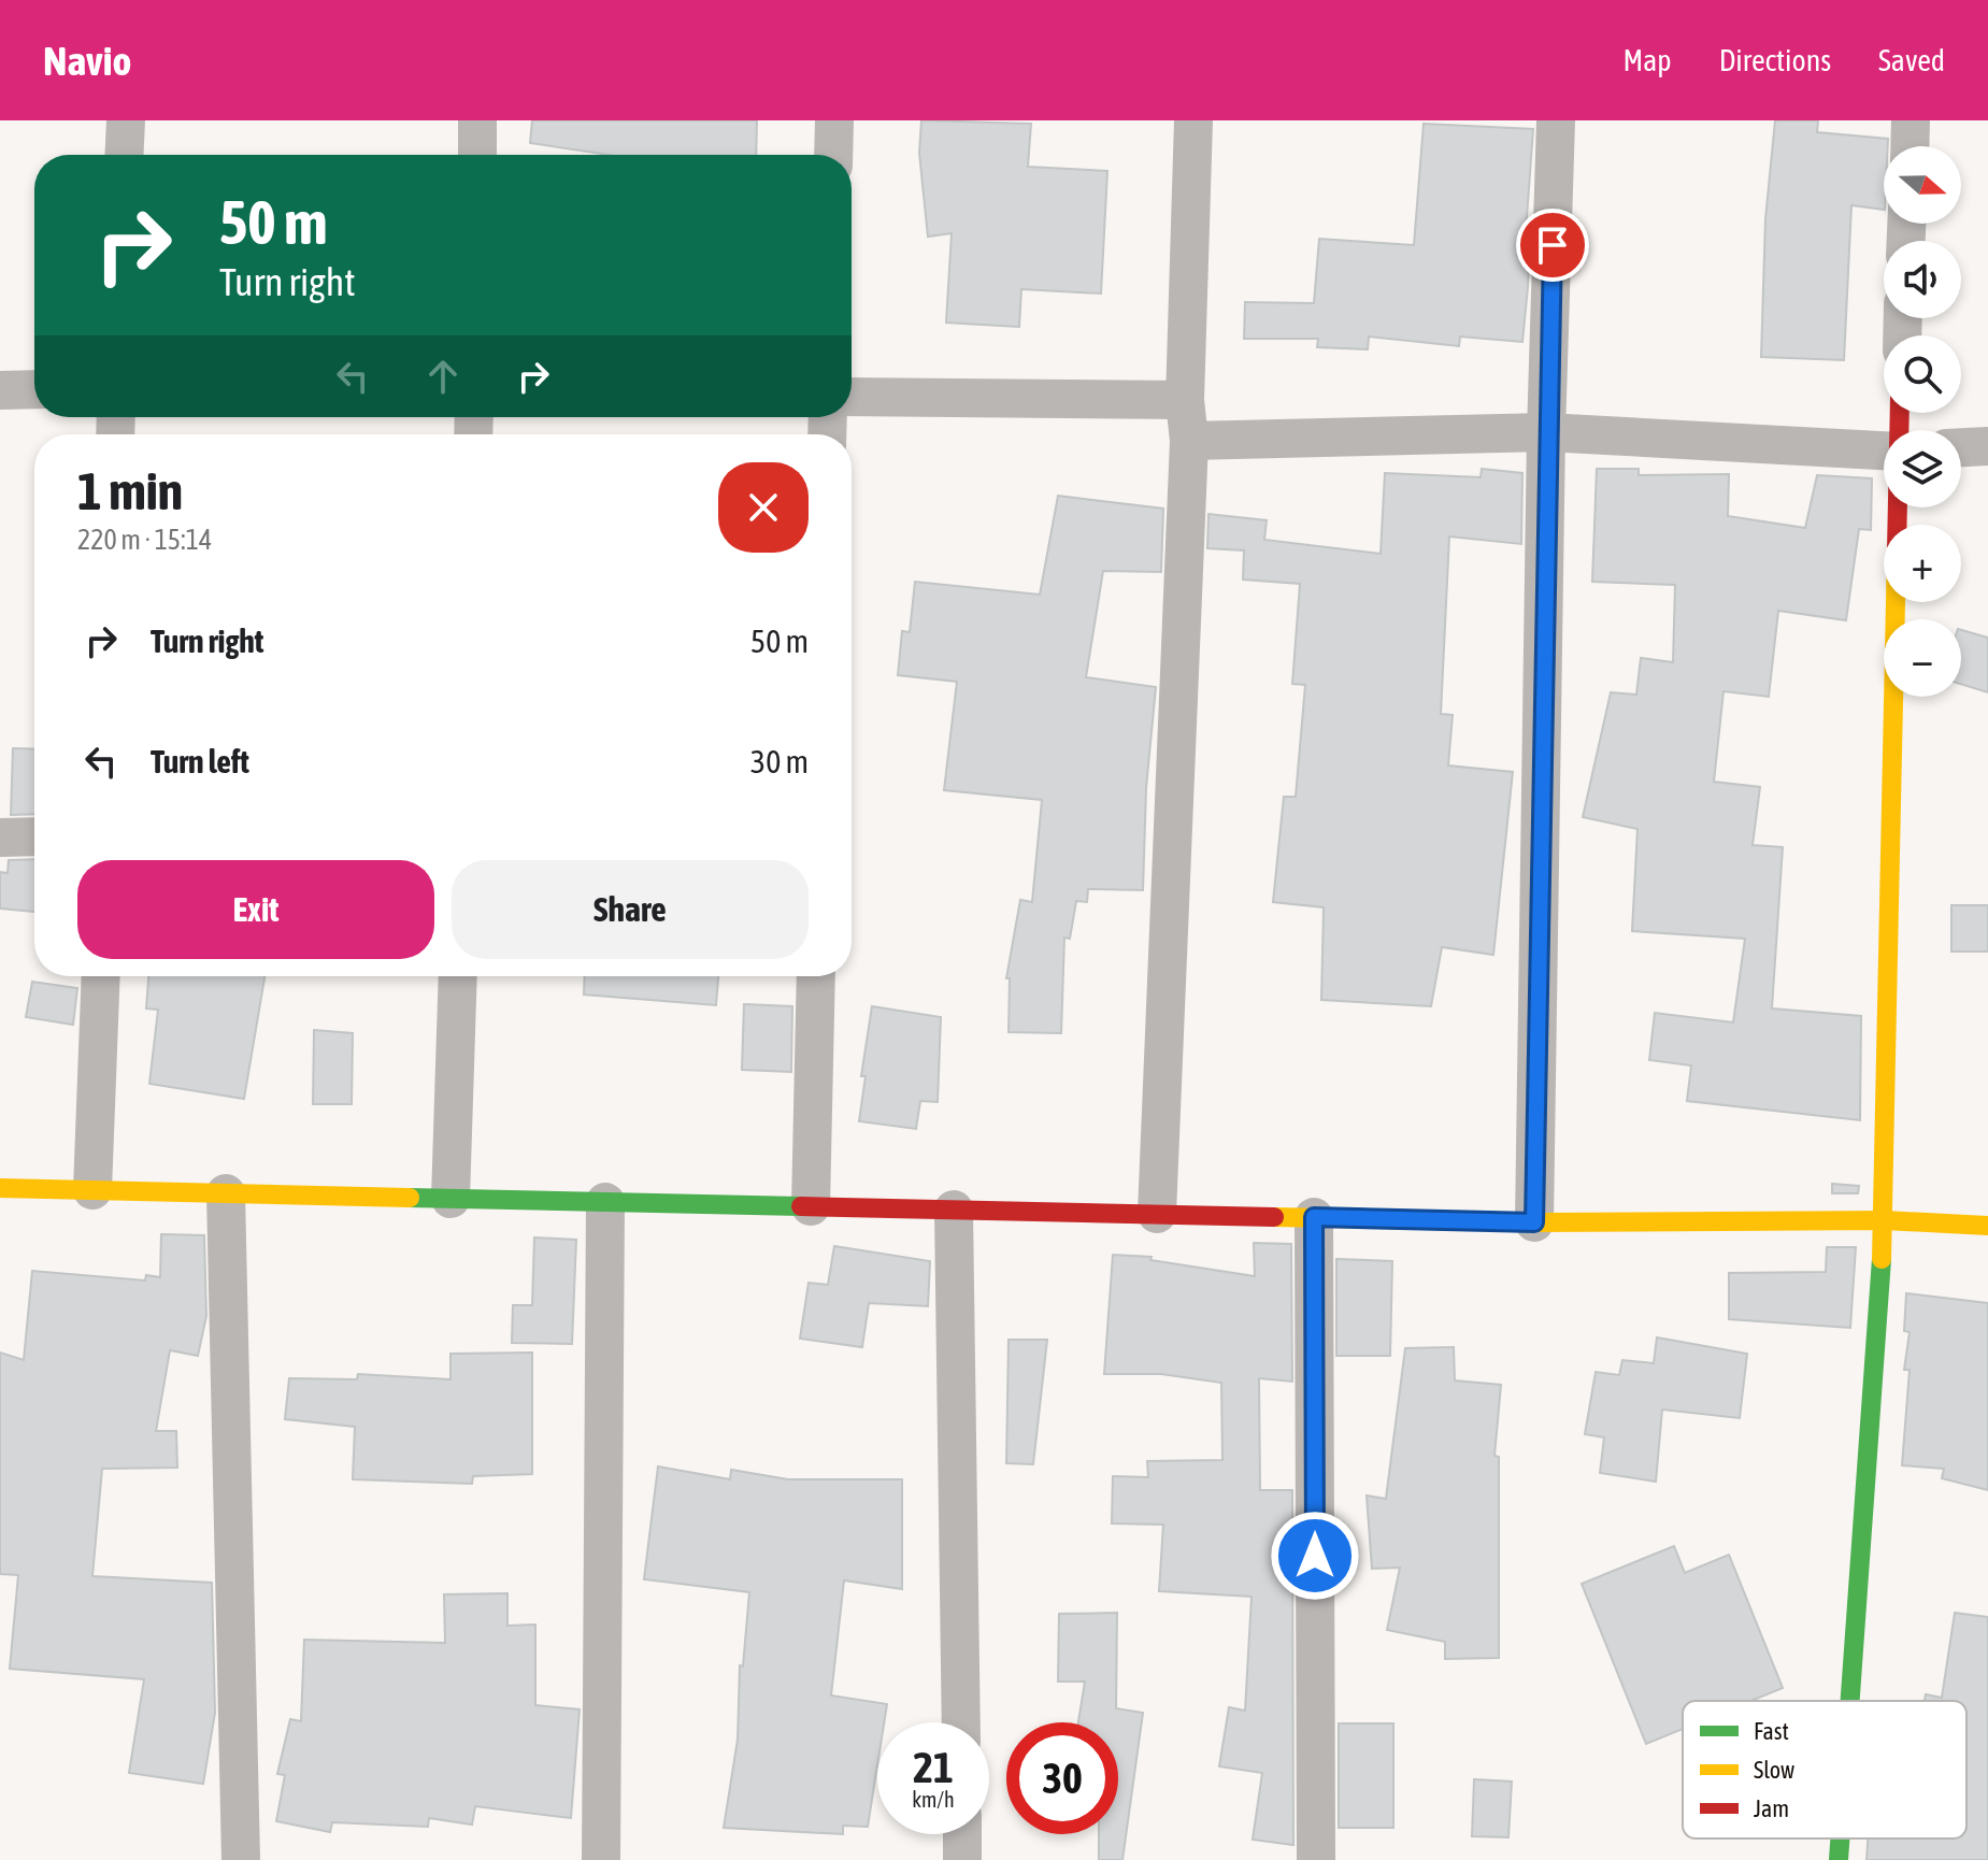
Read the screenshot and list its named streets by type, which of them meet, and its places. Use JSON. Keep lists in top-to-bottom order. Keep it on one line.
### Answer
{"legend":["Fast","Slow","Jam"],"north":"right","page":{"header":"Navio","nav":["Map","Directions","Saved"],"map_buttons":["+","−"],"turn":["50 m","Turn right"],"heading":["1 min","220 m · 15:14"],"list":[{"name":"Turn right","value":"50 m"},{"name":"Turn left","value":"30 m"}],"buttons":["Exit","Share"],"speed":"21 km/h","limit":"30"}}
